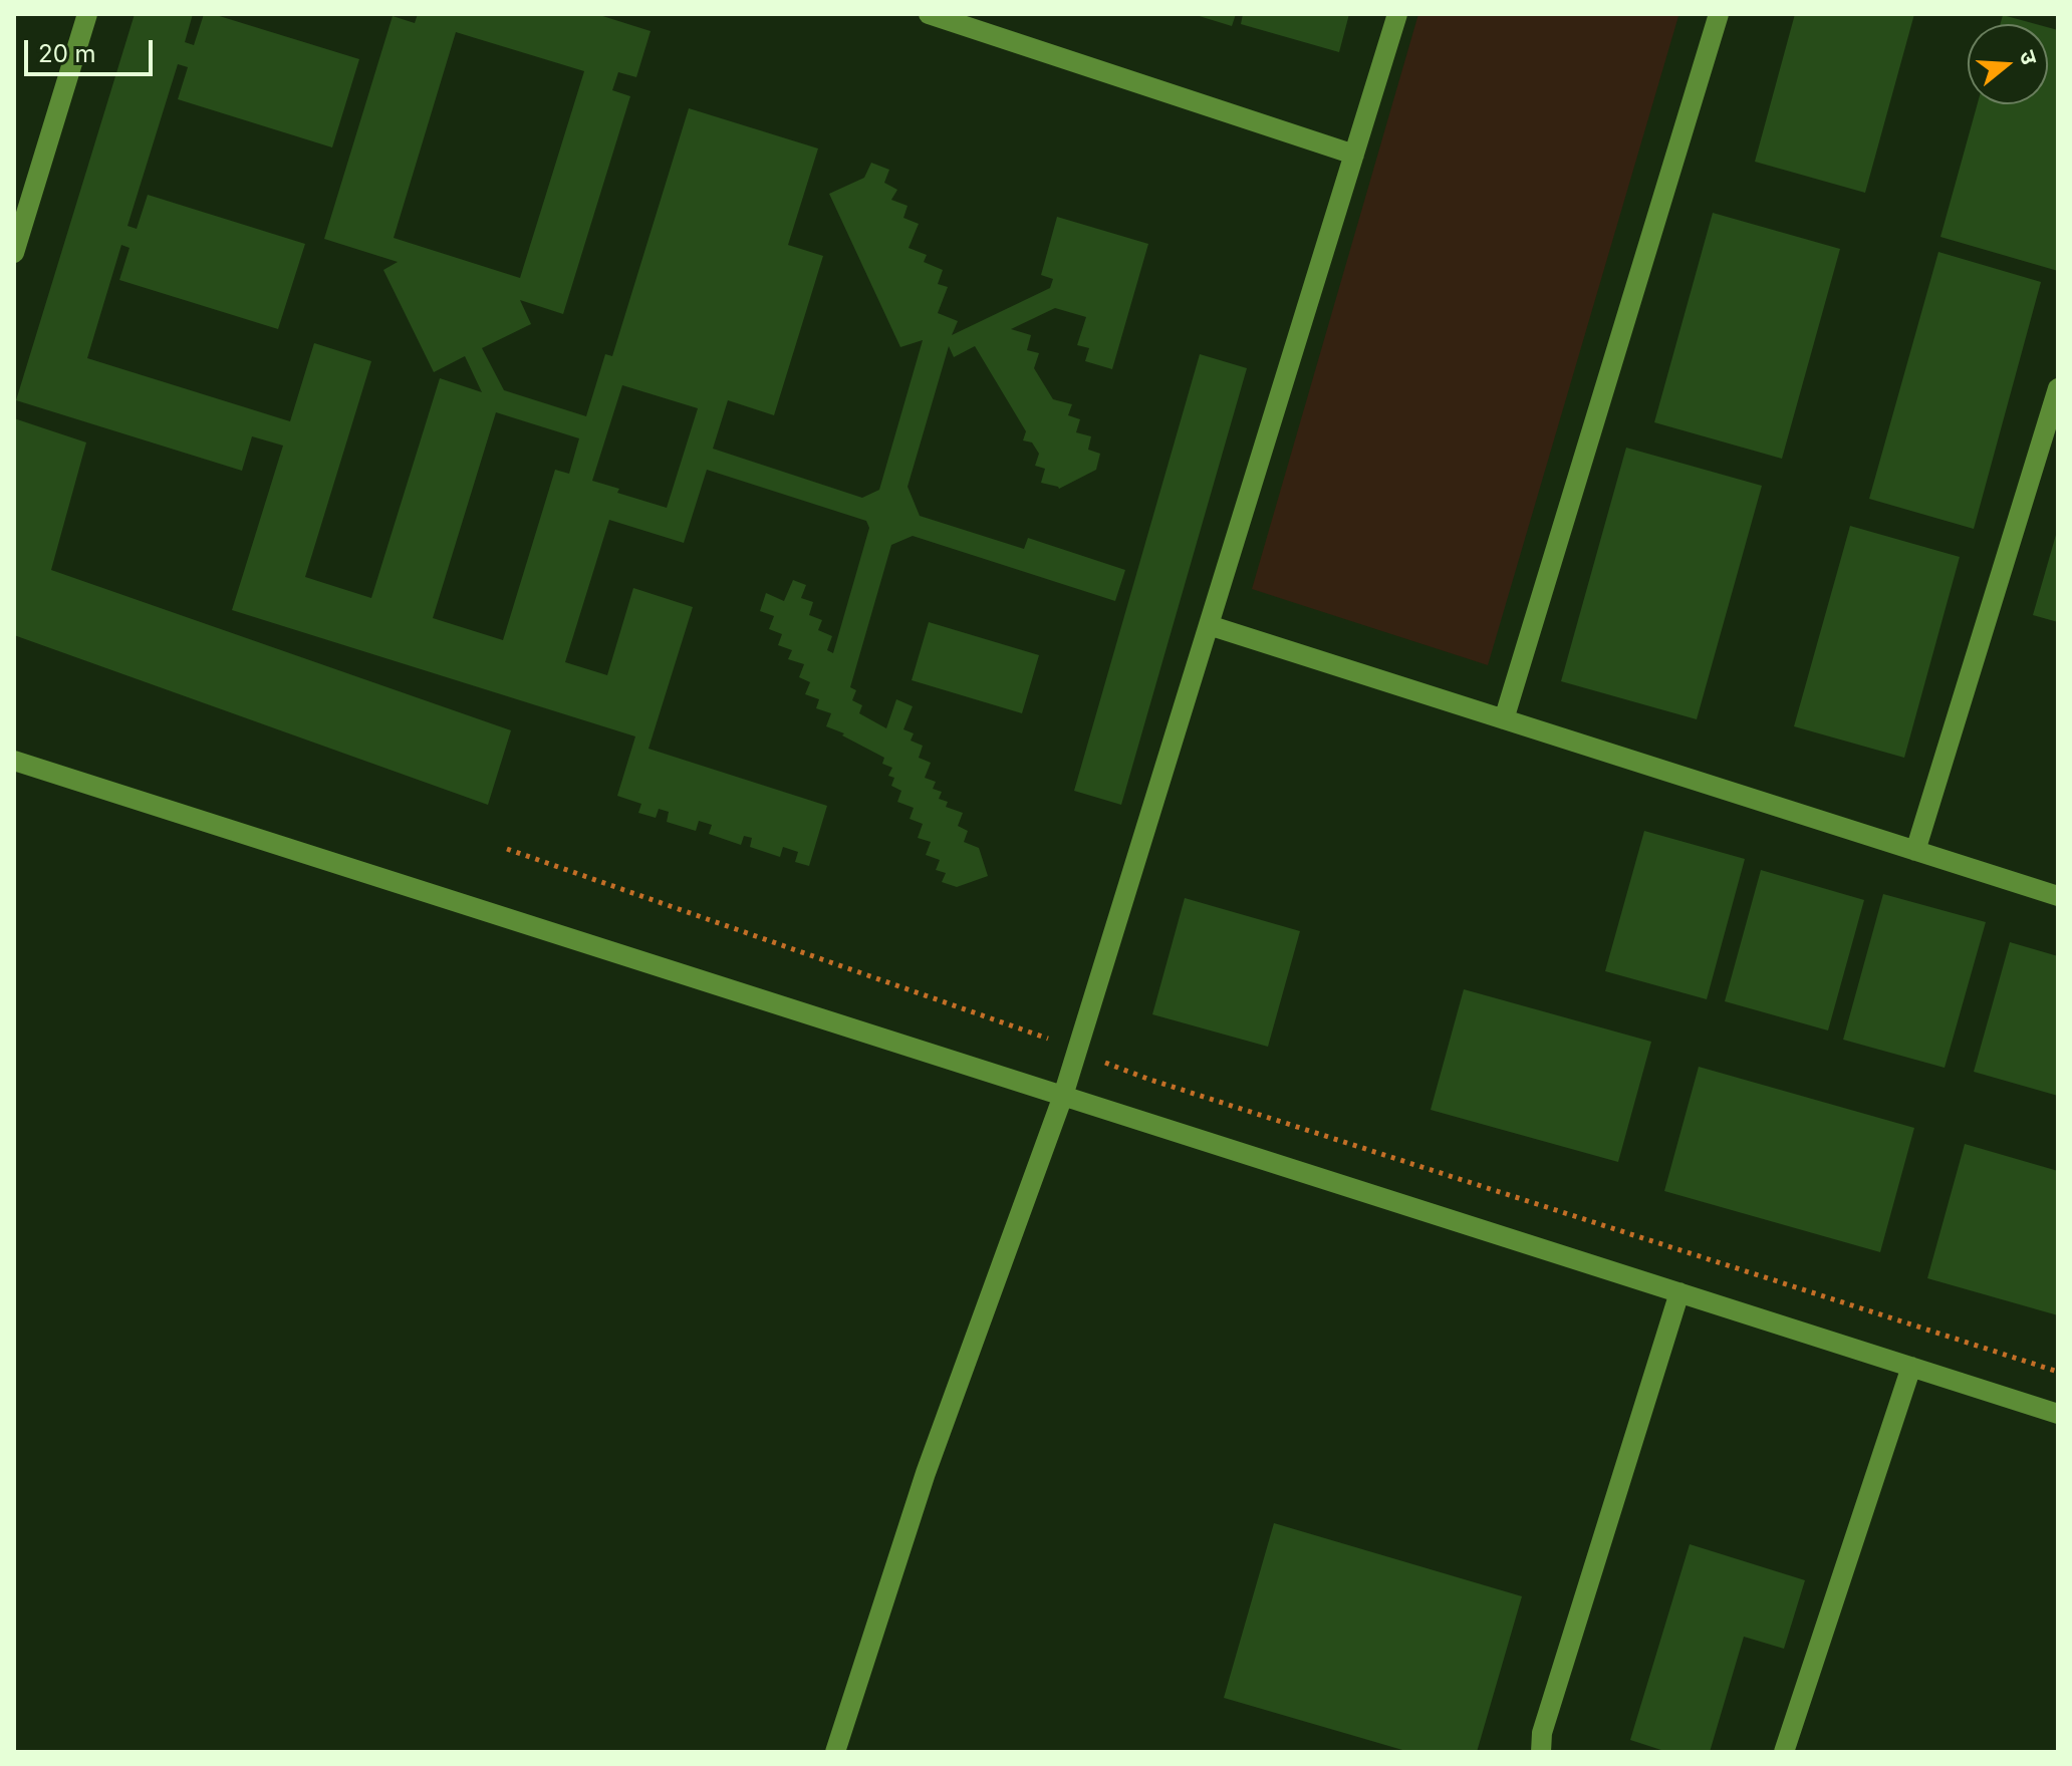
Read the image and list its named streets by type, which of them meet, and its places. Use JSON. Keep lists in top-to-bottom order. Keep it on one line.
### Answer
{"scale_bar":"20 m","north":"right"}
